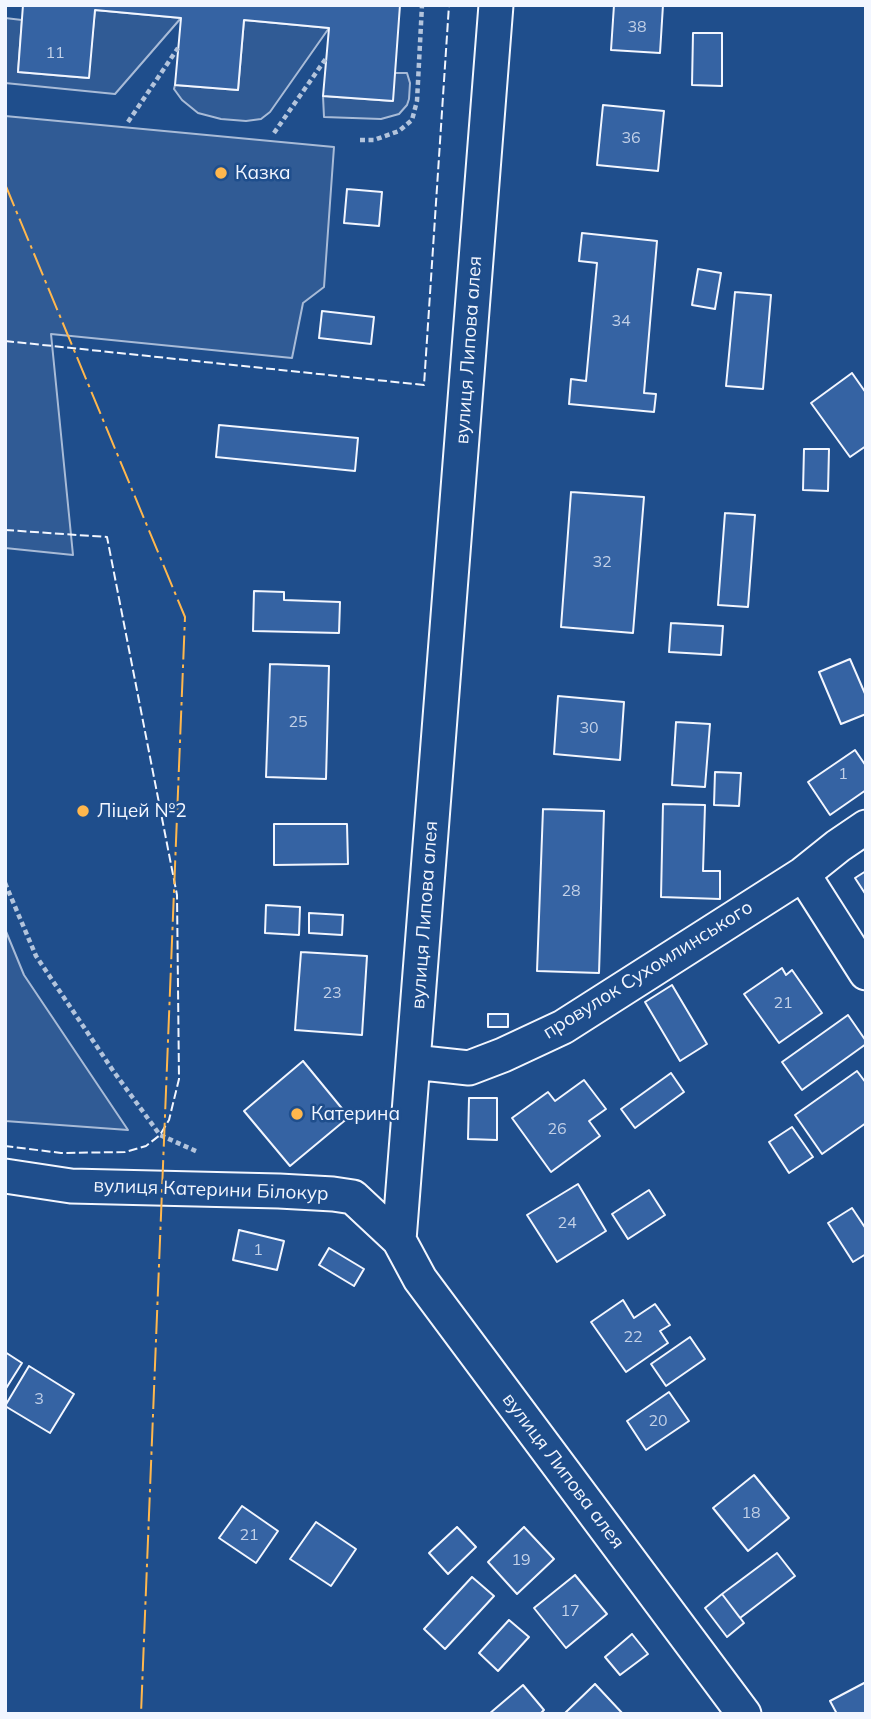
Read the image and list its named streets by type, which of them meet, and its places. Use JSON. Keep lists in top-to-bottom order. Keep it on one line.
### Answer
{"streets":{"street":["вулиця Липова алея","провулок Сухомлинського","вулиця Катерини Білокур"]},"crossings":[["вулиця Липова алея","провулок Сухомлинського"],["вулиця Липова алея","вулиця Катерини Білокур"]],"places":["Казка","Ліцей №2","Катерина"],"house_numbers":["38","11","36","34","32","25","30","1","28","23","21","26","24","1","22","3","20","18","21","19","17"]}
